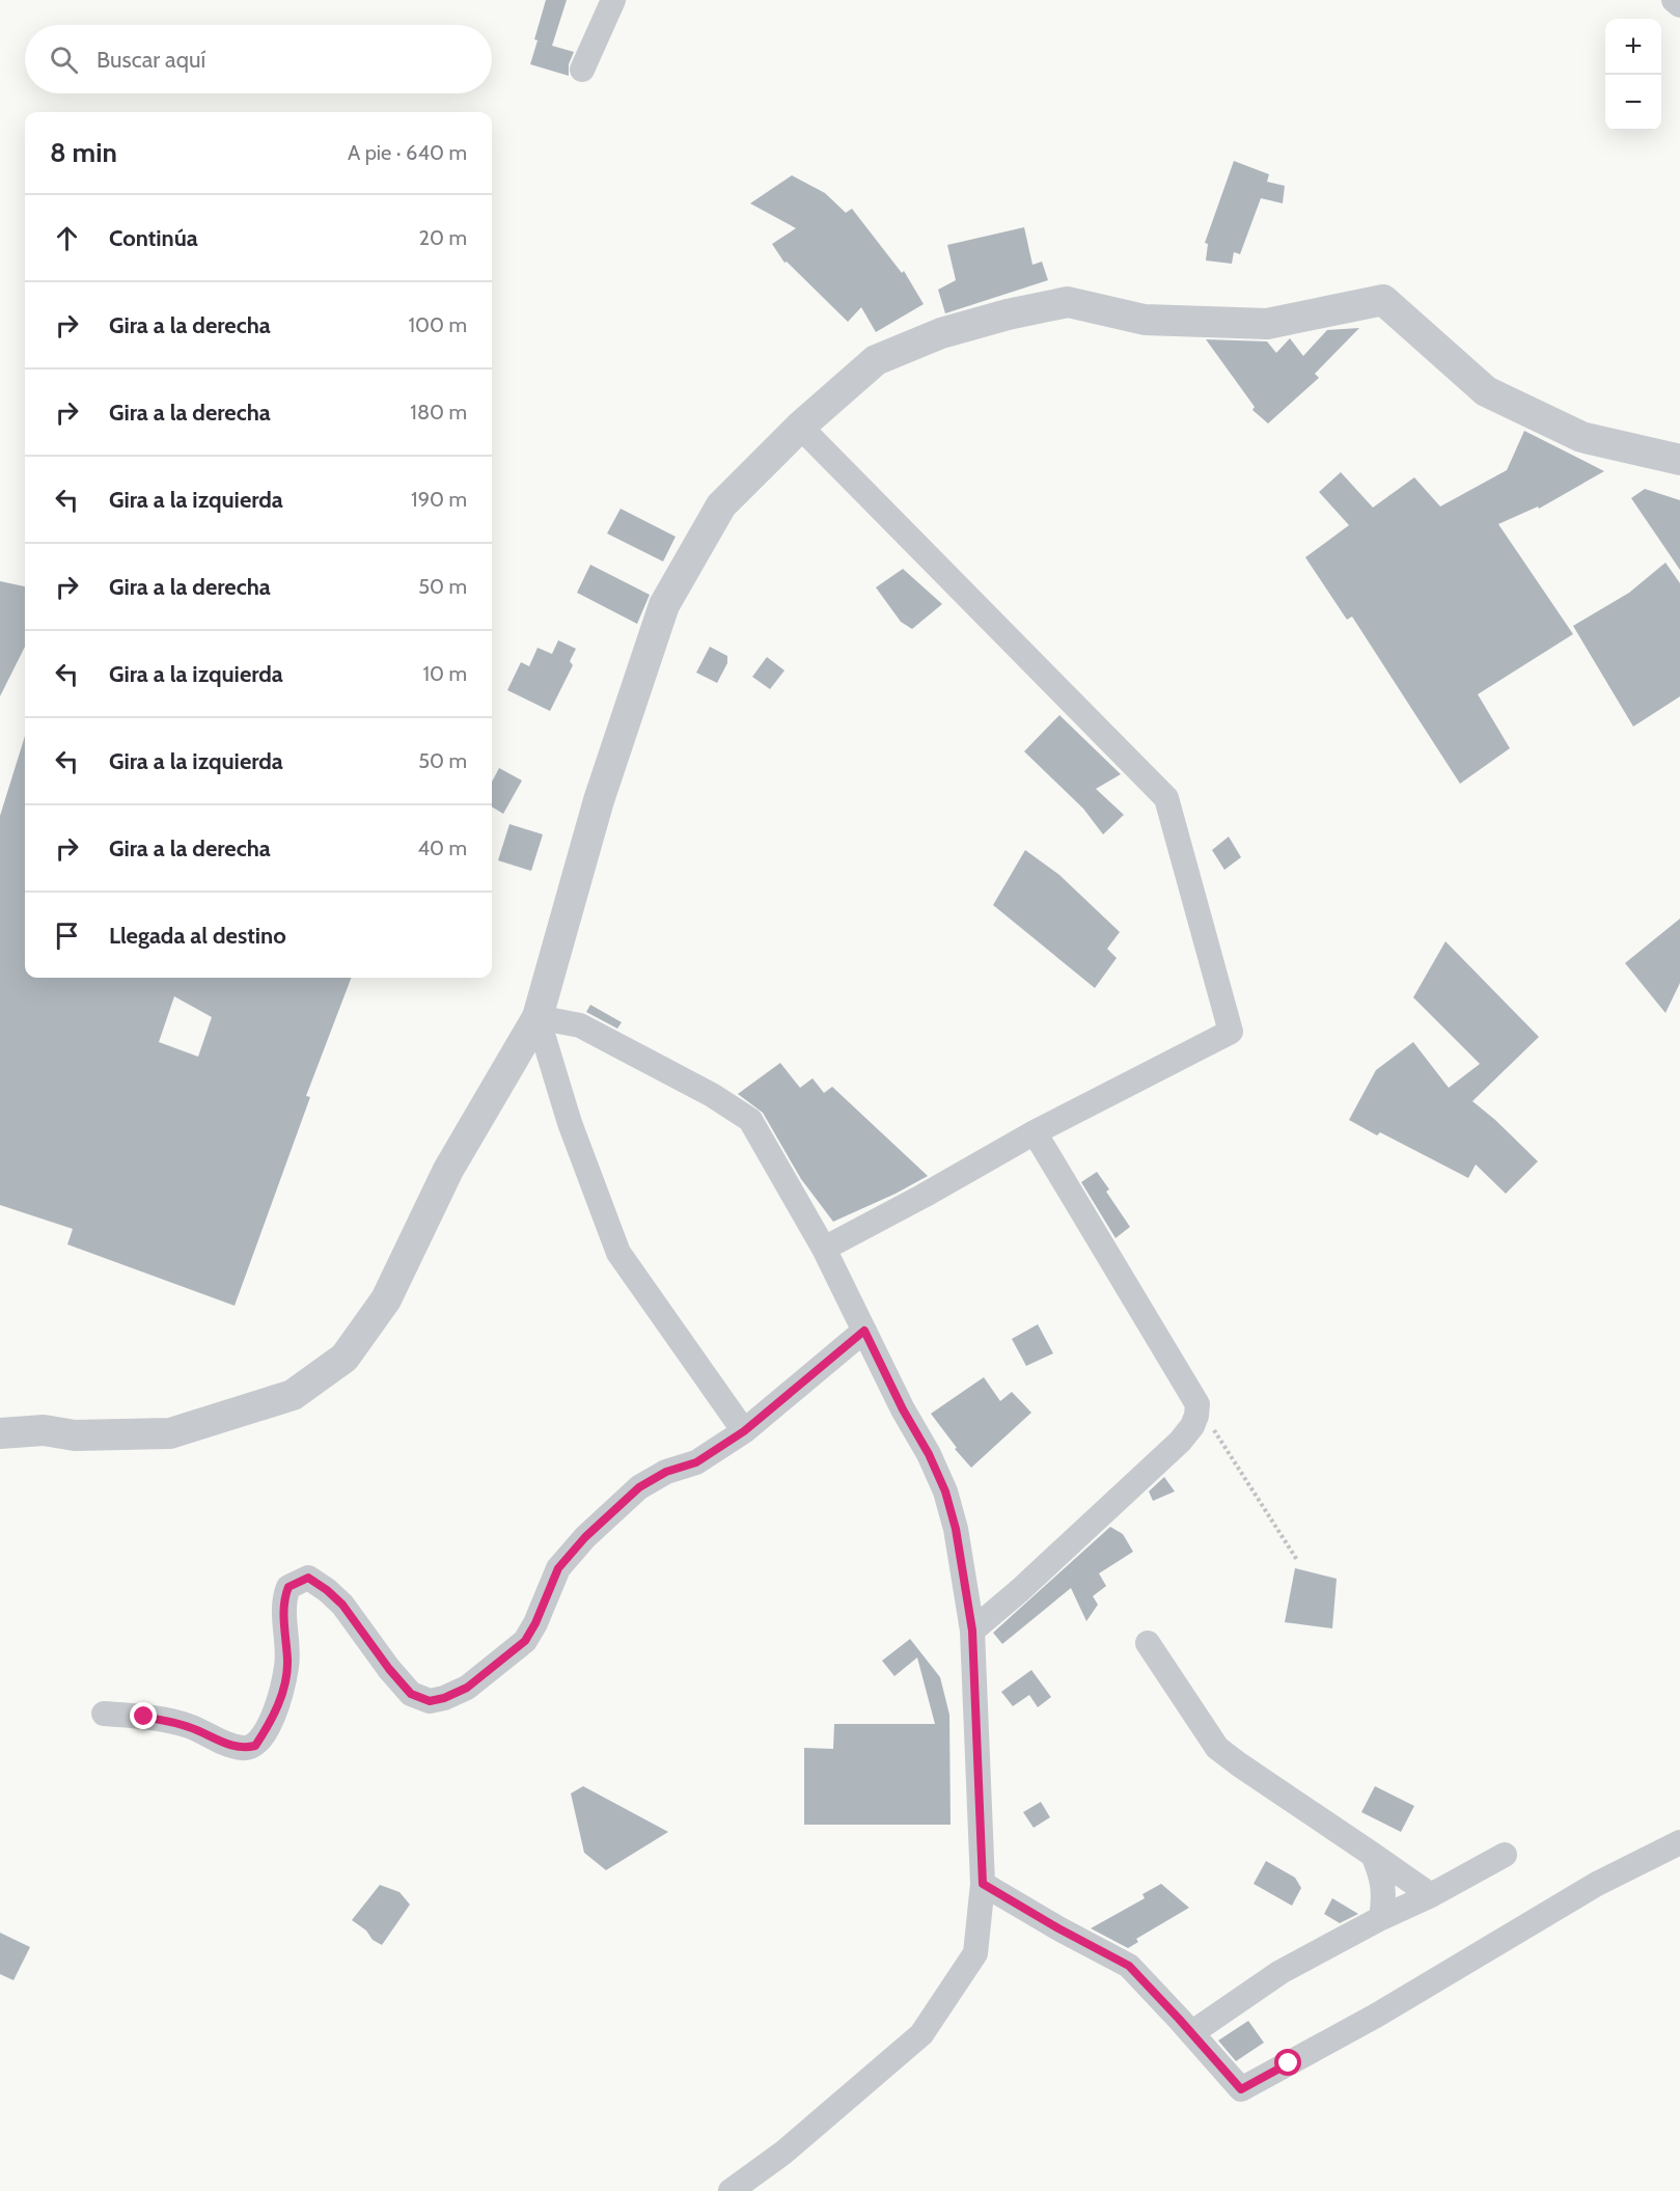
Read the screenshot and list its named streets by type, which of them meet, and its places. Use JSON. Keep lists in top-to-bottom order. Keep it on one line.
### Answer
{"page":{"map_buttons":["+","−"],"search":"Buscar aquí","heading":["8 min","A pie · 640 m"],"list":[["Continúa","20 m"],["Gira a la derecha","100 m"],["Gira a la derecha","180 m"],["Gira a la izquierda","190 m"],["Gira a la derecha","50 m"],["Gira a la izquierda","10 m"],["Gira a la izquierda","50 m"],["Gira a la derecha","40 m"],"Llegada al destino"]}}
